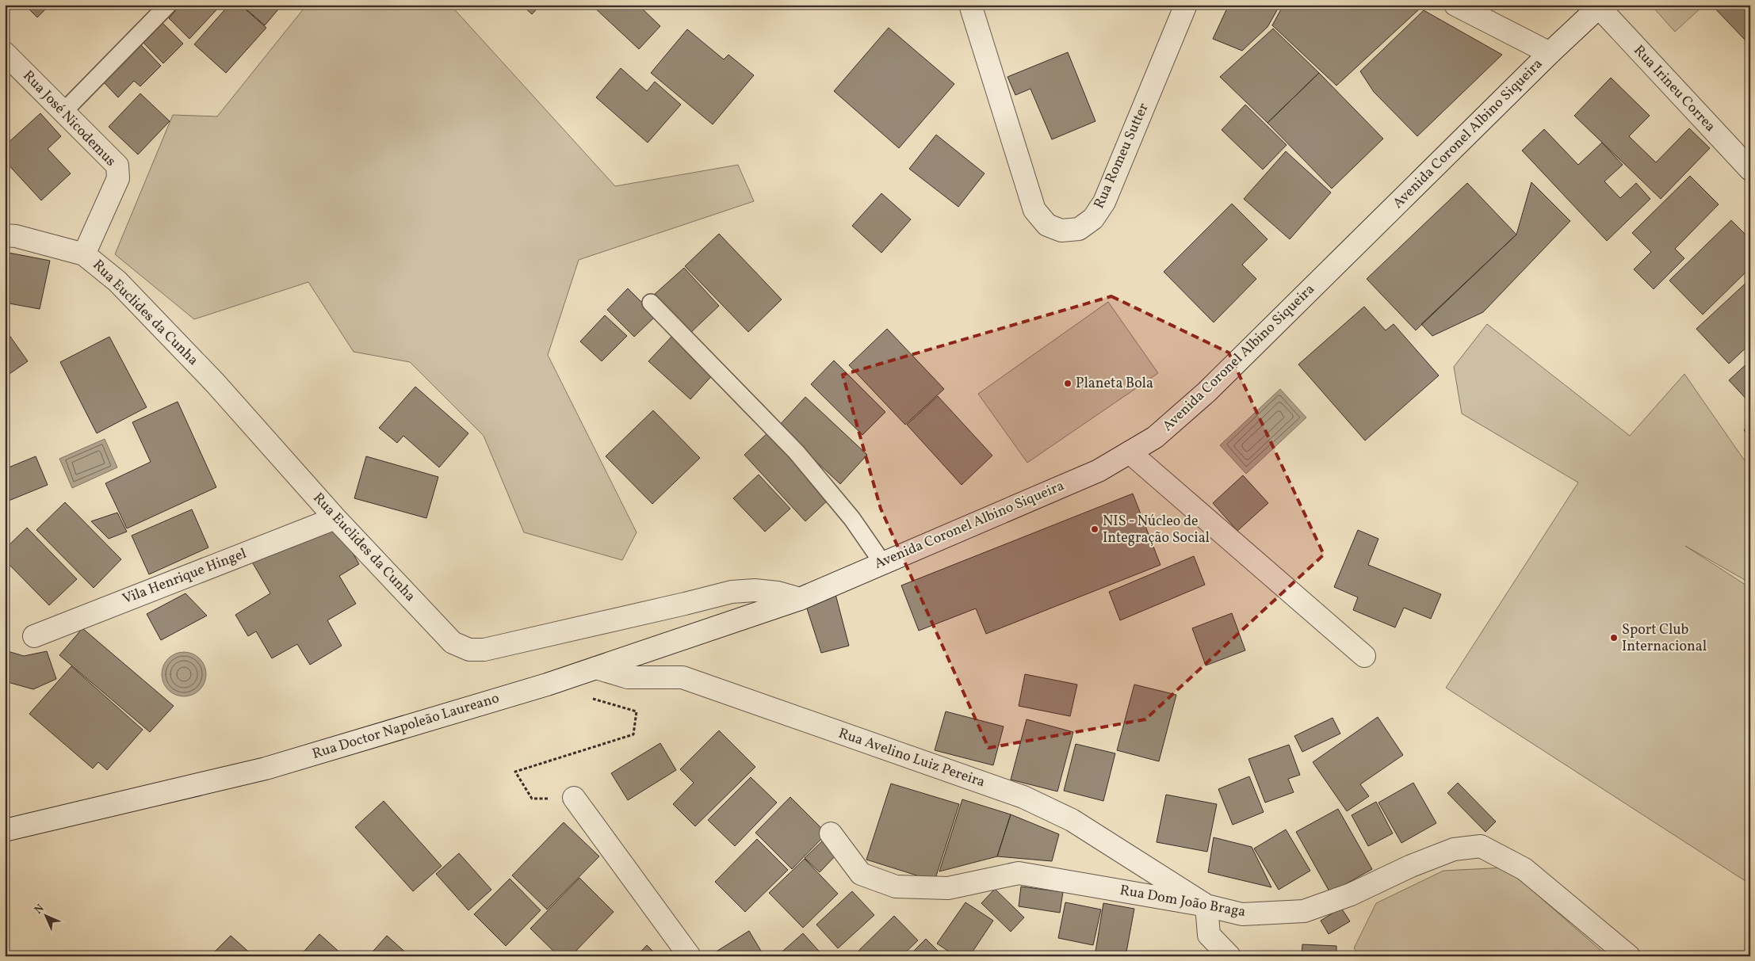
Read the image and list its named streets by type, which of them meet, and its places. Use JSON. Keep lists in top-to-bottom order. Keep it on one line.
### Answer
{"streets":{"street":["Rua Irineu Correa","Rua José Nicodemus","Avenida Coronel Albino Siqueira","Rua Romeu Sutter","Rua Euclides da Cunha","Vila Henrique Hingel","Rua Doctor Napoleão Laureano","Rua Avelino Luiz Pereira","Rua Dom João Braga"]},"crossings":[["Rua Irineu Correa","Avenida Coronel Albino Siqueira"],["Rua José Nicodemus","Rua Euclides da Cunha"],["Avenida Coronel Albino Siqueira","Rua Euclides da Cunha"],["Avenida Coronel Albino Siqueira","Rua Doctor Napoleão Laureano"],["Rua Euclides da Cunha","Vila Henrique Hingel"],["Rua Euclides da Cunha","Rua Doctor Napoleão Laureano"],["Rua Doctor Napoleão Laureano","Rua Avelino Luiz Pereira"],["Rua Avelino Luiz Pereira","Rua Dom João Braga"]],"places":["Planeta Bola","NIS - Núcleo de Integração Social","Sport Club Internacional"],"north":"top left"}
